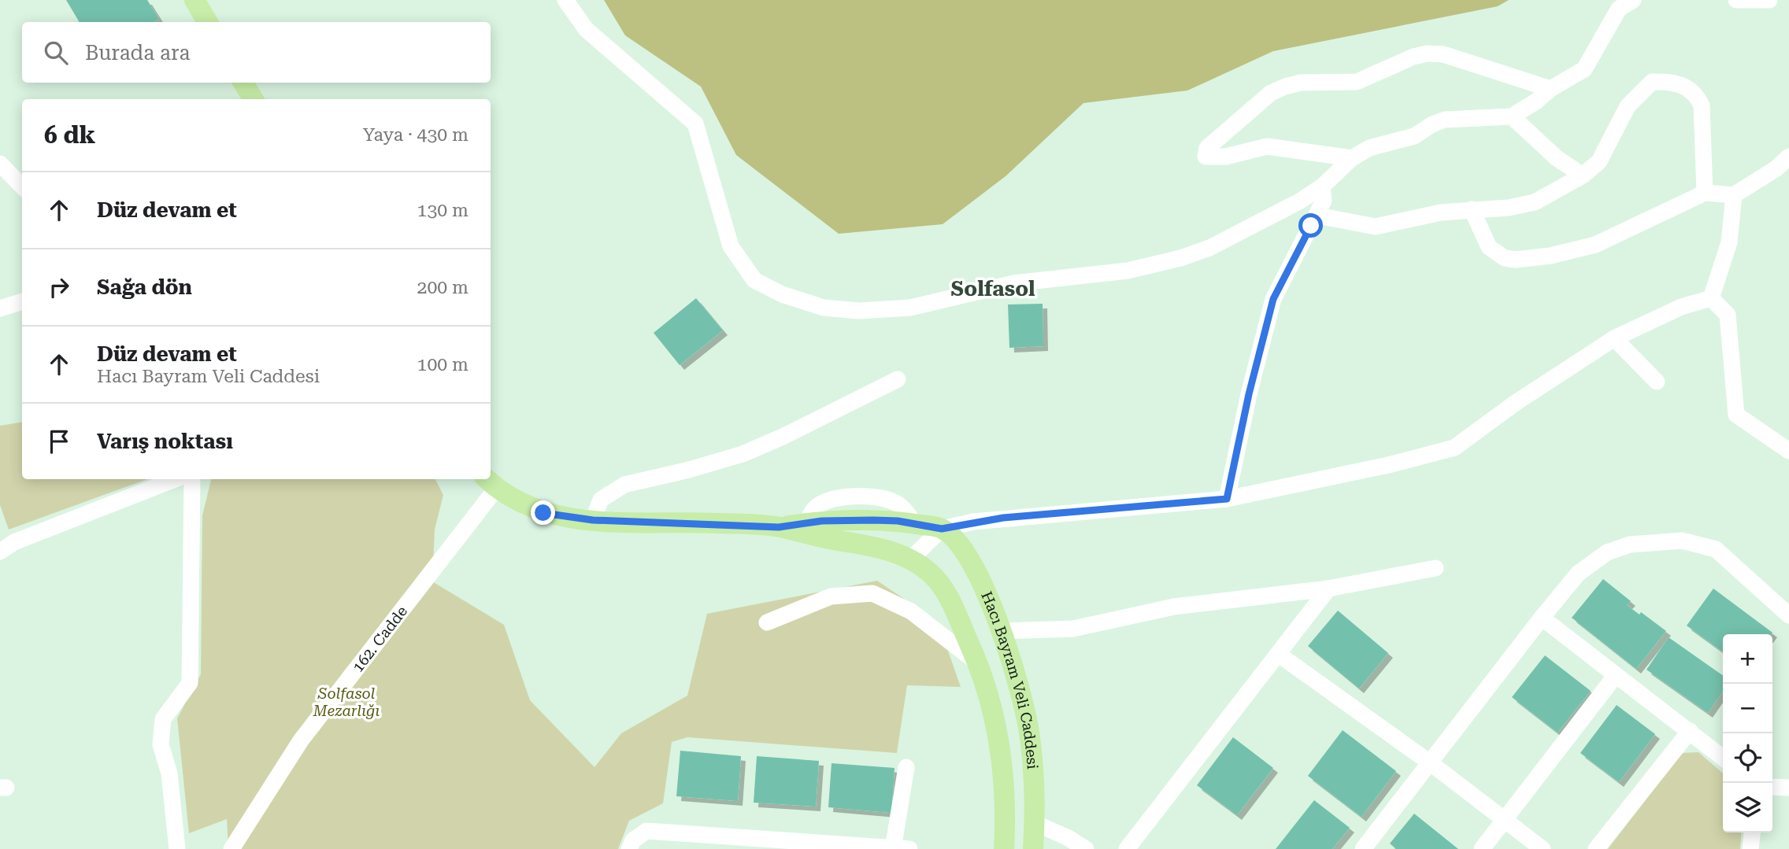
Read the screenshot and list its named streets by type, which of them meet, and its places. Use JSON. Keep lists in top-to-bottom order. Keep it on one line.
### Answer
{"streets":{"main road":["Hacı Bayram Veli Caddesi"],"street":["162. Cadde"]},"districts":["Solfasol"],"parks":["Solfasol Mezarlığı"],"page":{"search":"Burada ara","heading":["6 dk","Yaya · 430 m"],"list":[["Düz devam et","130 m"],["Sağa dön","200 m"],["Düz devam et","Hacı Bayram Veli Caddesi","100 m"],"Varış noktası"],"map_buttons":["+","−"]}}
